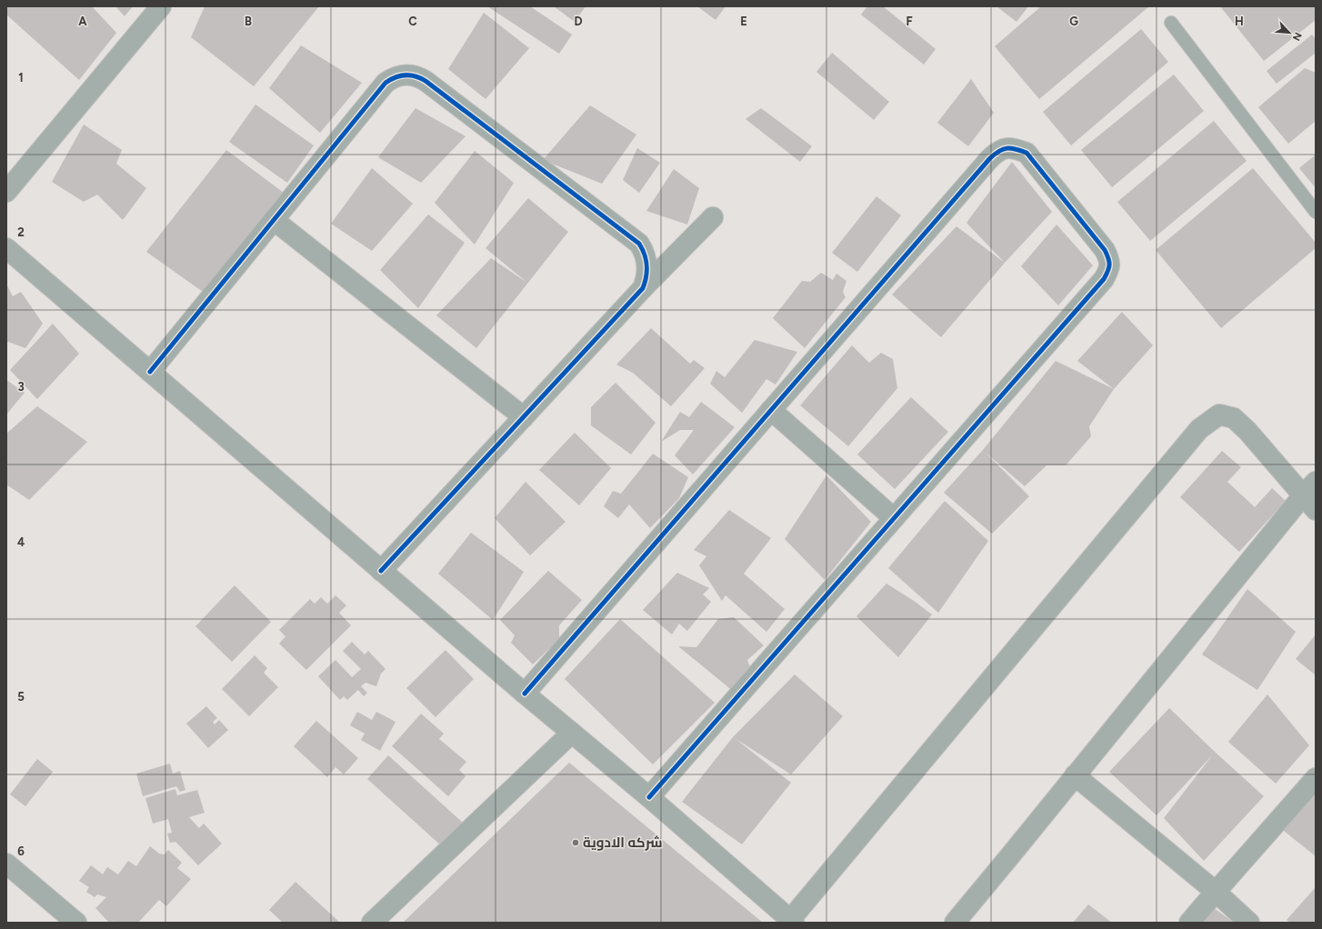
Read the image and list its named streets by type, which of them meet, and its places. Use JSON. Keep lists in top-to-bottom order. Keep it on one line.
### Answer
{"places":["شركه الادوية"],"north":"bottom right","grid":{"columns":["A","B","C","D","E","F","G","H"],"rows":["1","2","3","4","5","6"]}}
